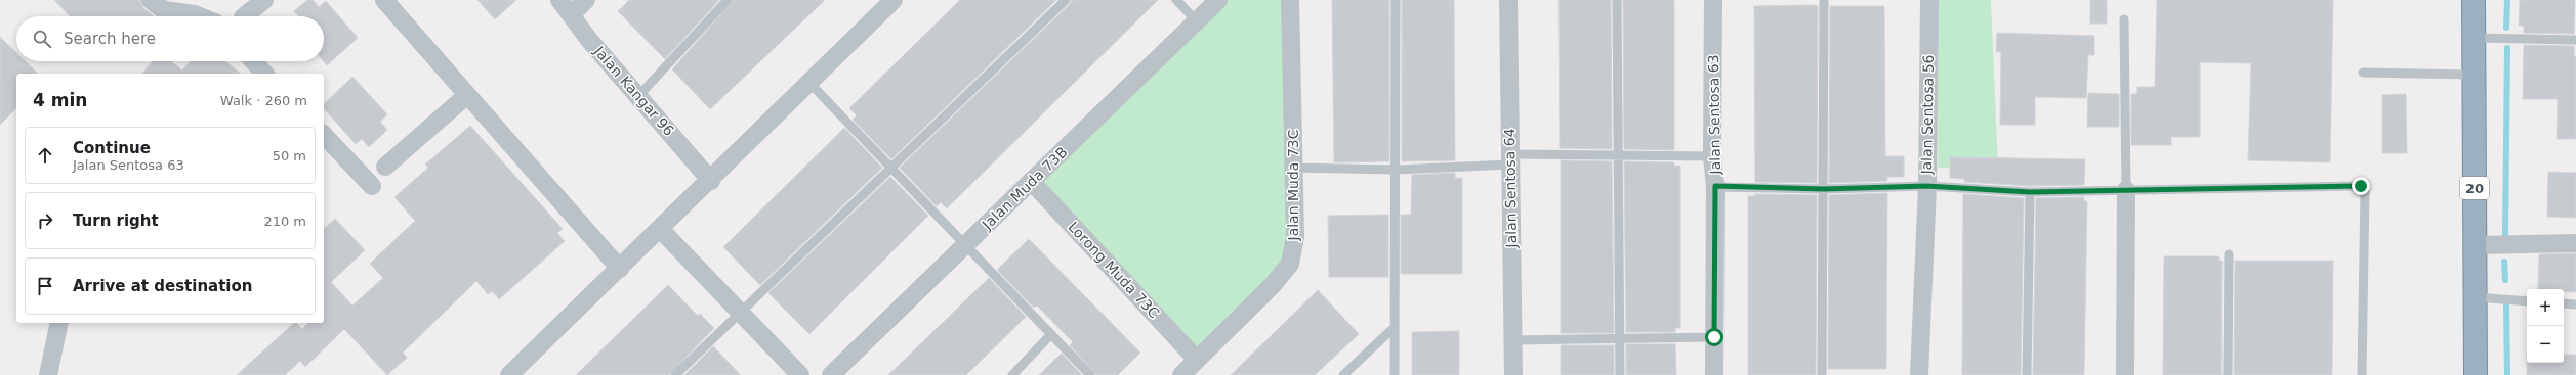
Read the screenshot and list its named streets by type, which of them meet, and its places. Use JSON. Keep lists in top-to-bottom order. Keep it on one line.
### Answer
{"streets":{"highway":["20"],"street":["Jalan Kangar 96","Jalan Sentosa 63","Jalan Sentosa 56","Jalan Muda 73C","Jalan Muda 73B","Jalan Sentosa 64","Lorong Muda 73C"]},"crossings":[["Jalan Muda 73C","Lorong Muda 73C"],["Jalan Muda 73B","Lorong Muda 73C"]],"page":{"search":"Search here","heading":["4 min","Walk · 260 m"],"list":[["Continue","Jalan Sentosa 63","50 m"],["Turn right","210 m"],"Arrive at destination"],"map_buttons":["+","−"]}}
